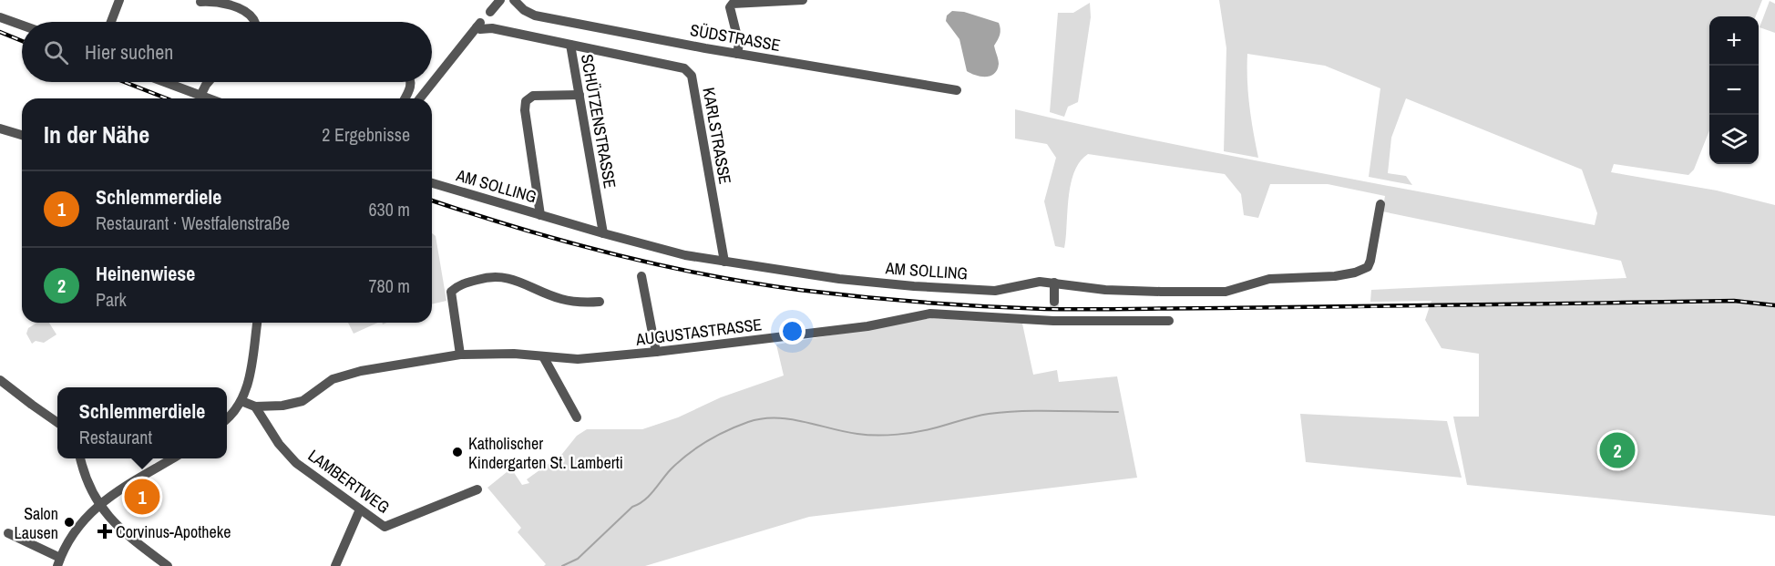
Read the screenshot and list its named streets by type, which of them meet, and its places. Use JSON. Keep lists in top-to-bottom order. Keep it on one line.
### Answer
{"streets":{"street":["SÜDSTRASSE","SCHÜTZENSTRASSE","KARLSTRASSE","AM SOLLING","AUGUSTASTRASSE","LAMBERTWEG"]},"crossings":[["SCHÜTZENSTRASSE","KARLSTRASSE"],["SCHÜTZENSTRASSE","AM SOLLING"],["KARLSTRASSE","AM SOLLING"],["AUGUSTASTRASSE","LAMBERTWEG"]],"places":{"other":["Katholischer Kindergarten St. Lamberti","Salon Lausen"],"health":["Corvinus-Apotheke"]},"page":{"map_buttons":["+","−"],"search":"Hier suchen","heading":["In der Nähe","2 Ergebnisse"],"list":[{"mark":"1","name":"Schlemmerdiele","note":"Restaurant · Westfalenstraße","value":"630 m"},{"mark":"2","name":"Heinenwiese","note":"Park","value":"780 m"}],"popup":["Schlemmerdiele","Restaurant"],"pins":["2","1"]}}
